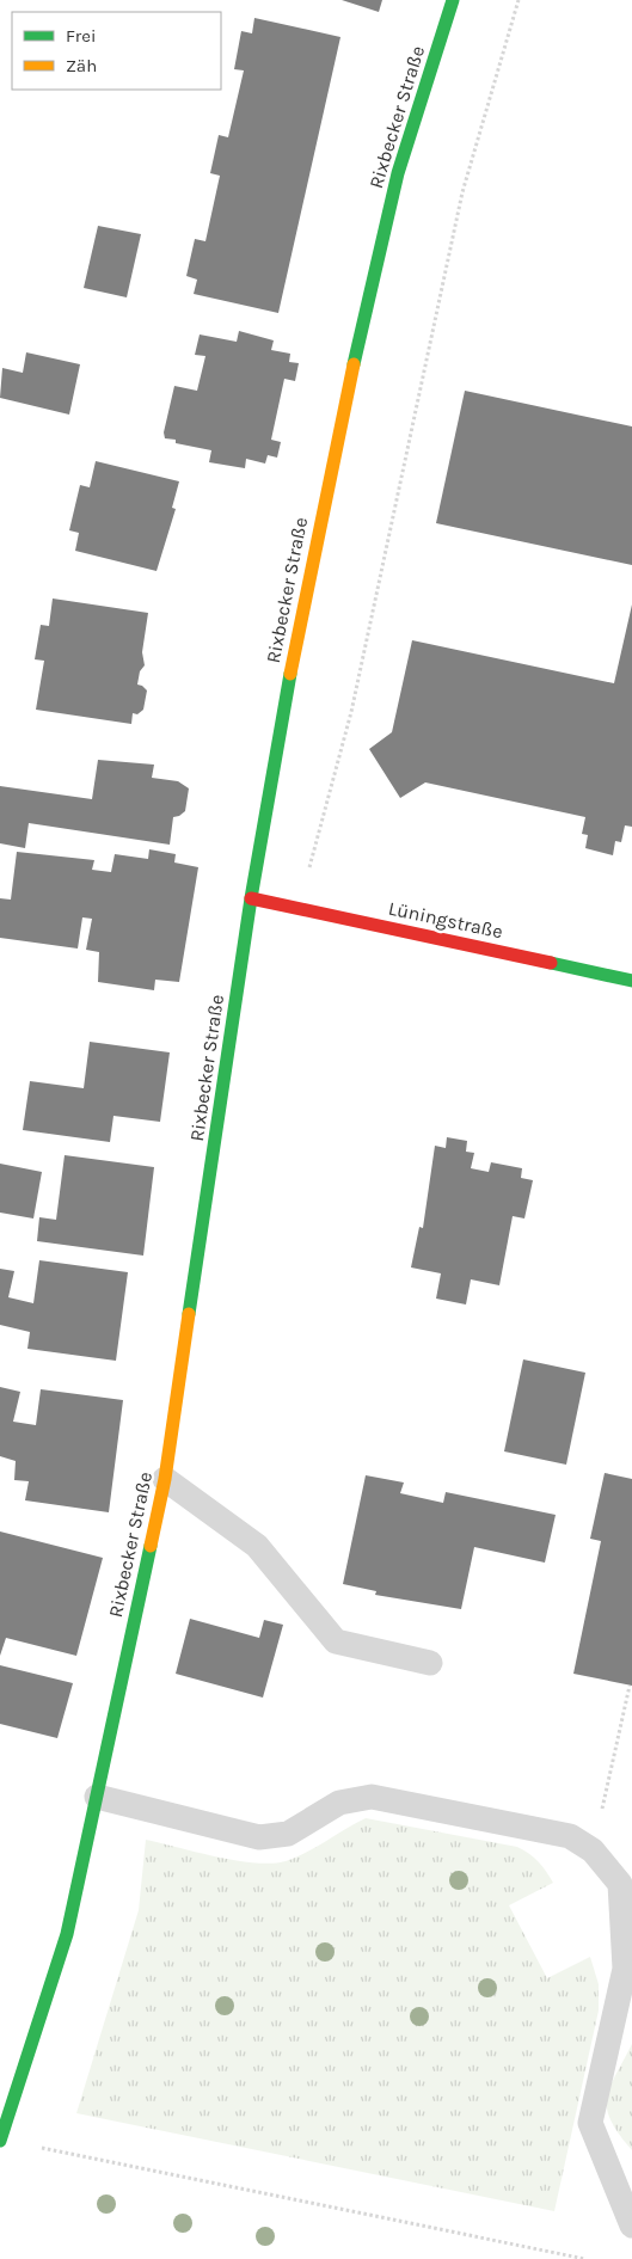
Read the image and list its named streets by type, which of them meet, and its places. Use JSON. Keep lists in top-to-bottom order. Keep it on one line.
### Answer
{"streets":{"street":["Rixbecker Straße","Lüningstraße"]},"crossings":[["Rixbecker Straße","Lüningstraße"]],"legend":["Frei","Zäh"]}
